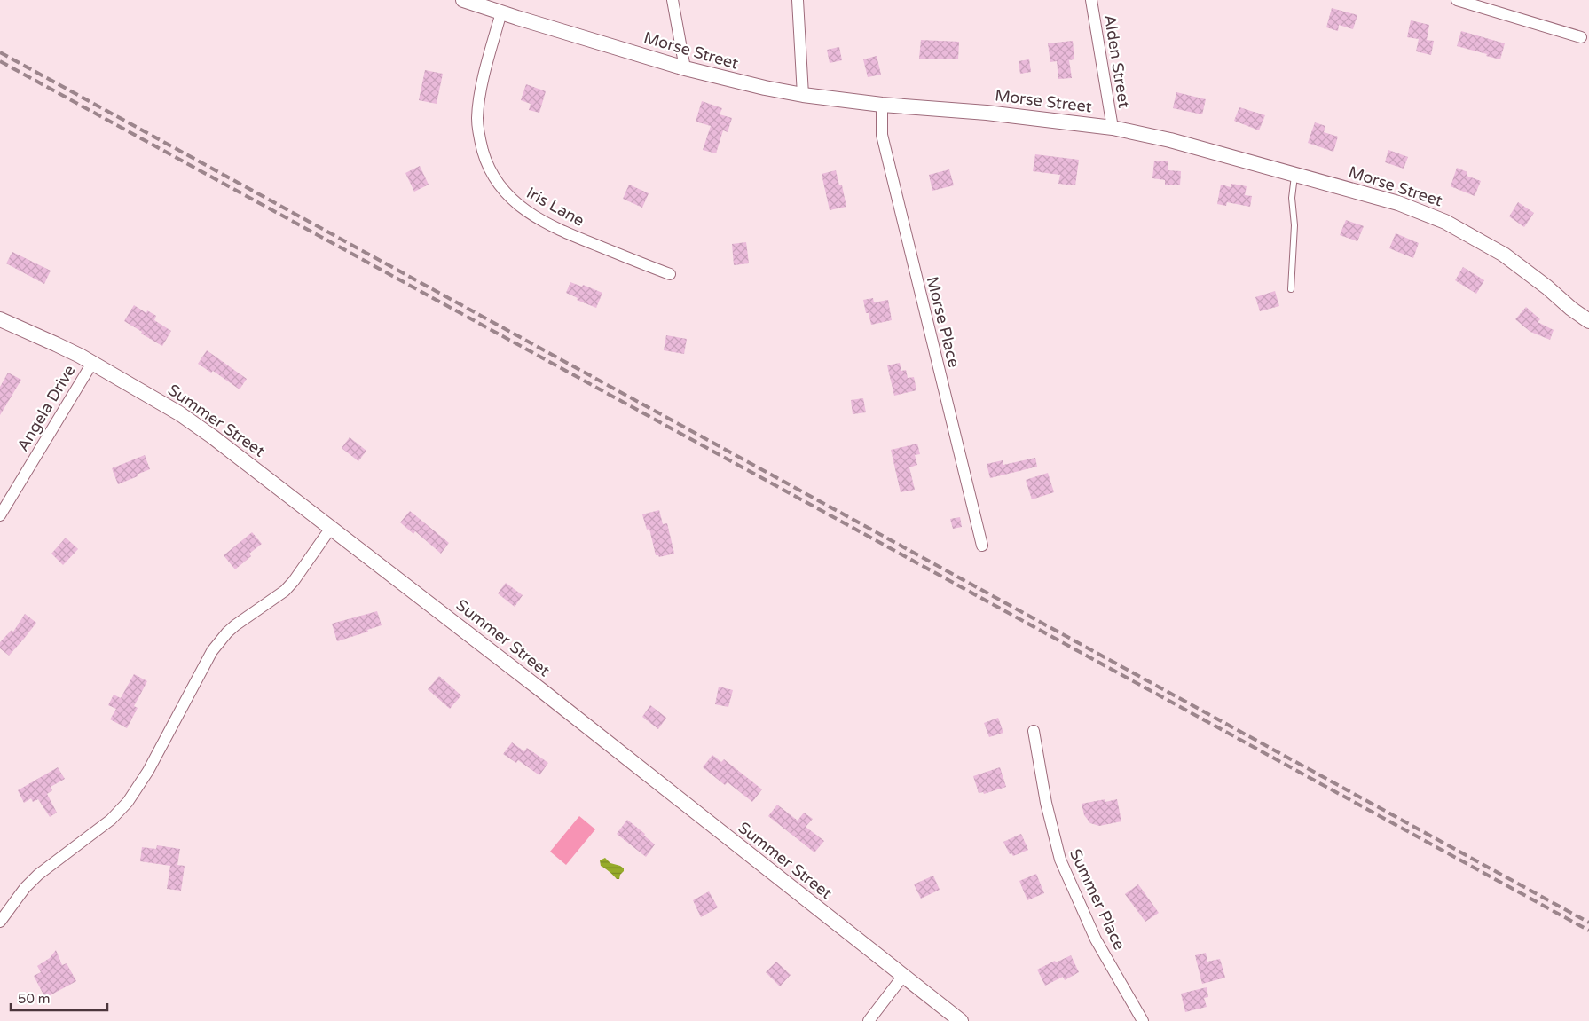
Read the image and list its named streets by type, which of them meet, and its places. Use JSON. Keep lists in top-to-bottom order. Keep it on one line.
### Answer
{"streets":{"street":["Morse Street","Alden Street","Iris Lane","Morse Place","Angela Drive","Summer Street","Summer Place"]},"crossings":[["Morse Street","Alden Street"],["Morse Street","Iris Lane"],["Morse Street","Morse Place"],["Angela Drive","Summer Street"]],"scale_bar":"50 m"}
